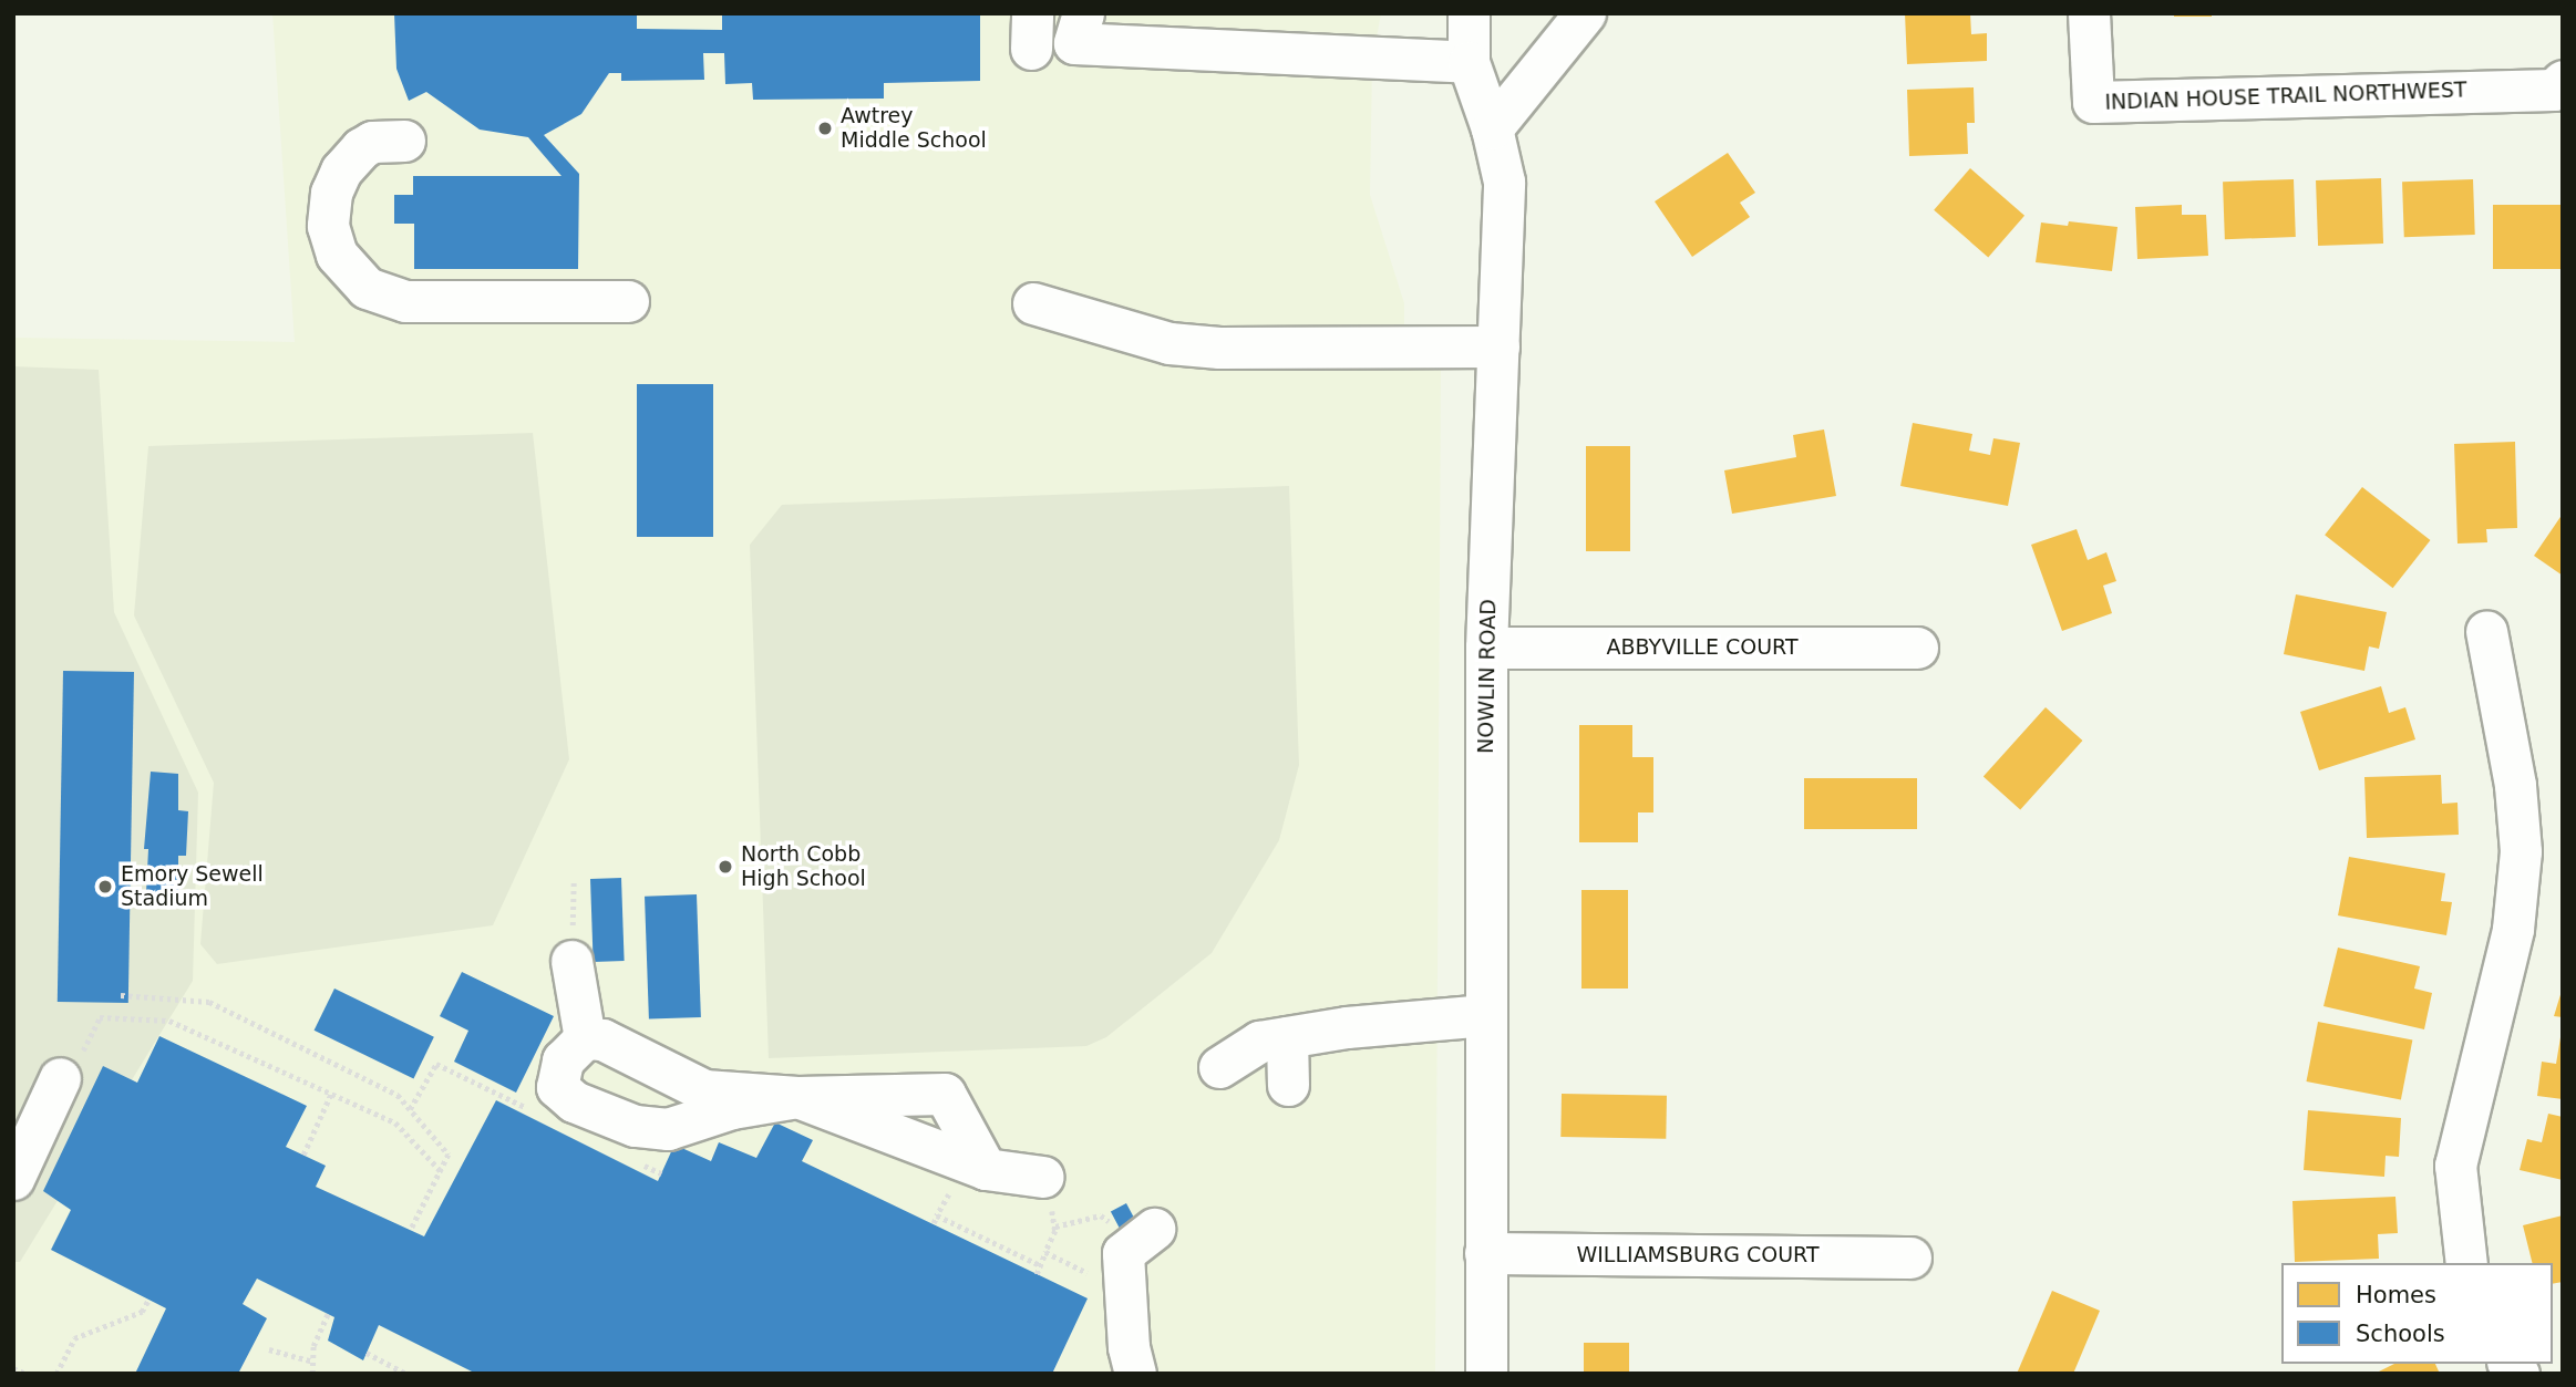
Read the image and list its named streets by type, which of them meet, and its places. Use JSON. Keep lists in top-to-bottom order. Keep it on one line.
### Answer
{"streets":{"street":["INDIAN HOUSE TRAIL NORTHWEST","ABBYVILLE COURT","NOWLIN ROAD","WILLIAMSBURG COURT"]},"crossings":[["ABBYVILLE COURT","NOWLIN ROAD"],["NOWLIN ROAD","WILLIAMSBURG COURT"]],"places":["Awtrey Middle School","North Cobb High School","Emory Sewell Stadium"],"legend":["Homes","Schools"]}
